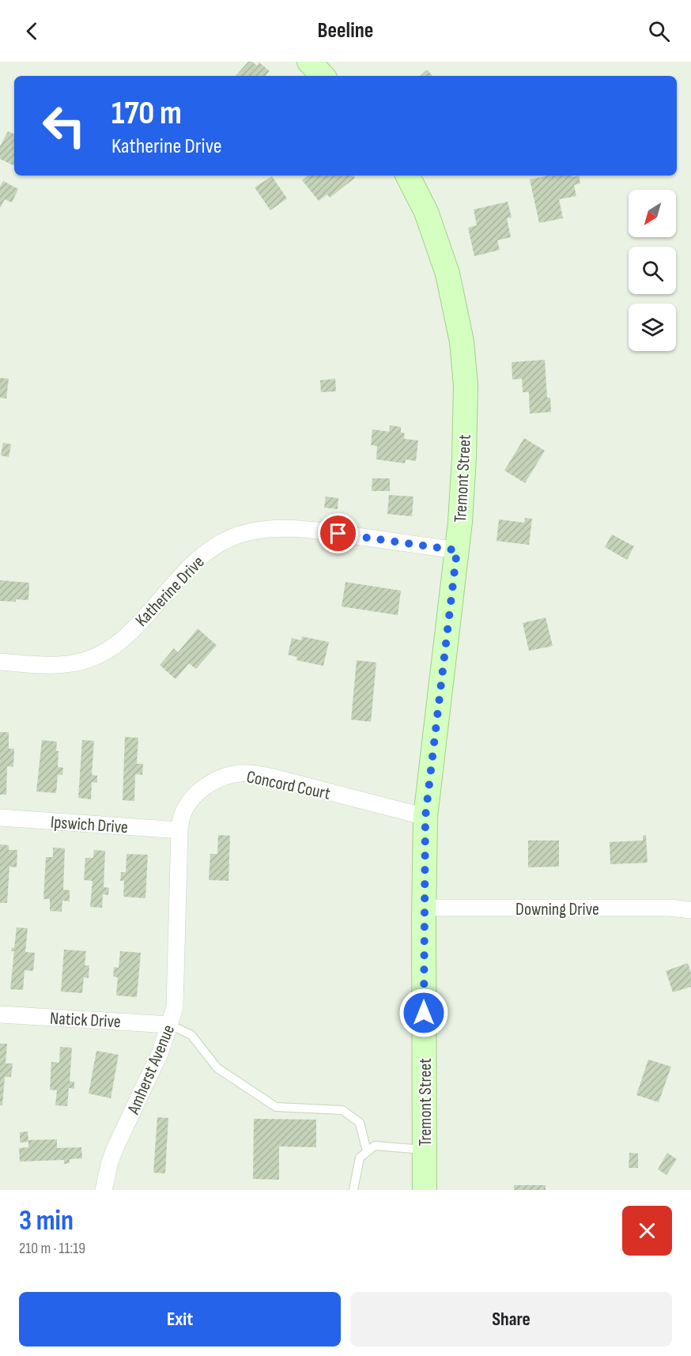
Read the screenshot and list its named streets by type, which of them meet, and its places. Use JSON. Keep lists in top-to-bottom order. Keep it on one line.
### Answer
{"streets":{"main road":["Tremont Street"],"street":["Katherine Drive","Concord Court","Ipswich Drive","Downing Drive","Natick Drive","Amherst Avenue"]},"crossings":[["Tremont Street","Katherine Drive"],["Tremont Street","Concord Court"],["Tremont Street","Downing Drive"],["Concord Court","Ipswich Drive"],["Concord Court","Amherst Avenue"],["Ipswich Drive","Amherst Avenue"],["Natick Drive","Amherst Avenue"]],"north":"bottom left","page":{"header":"Beeline","turn":["170 m","Katherine Drive"],"heading":["3 min","210 m · 11:19"],"buttons":["Exit","Share"]}}
